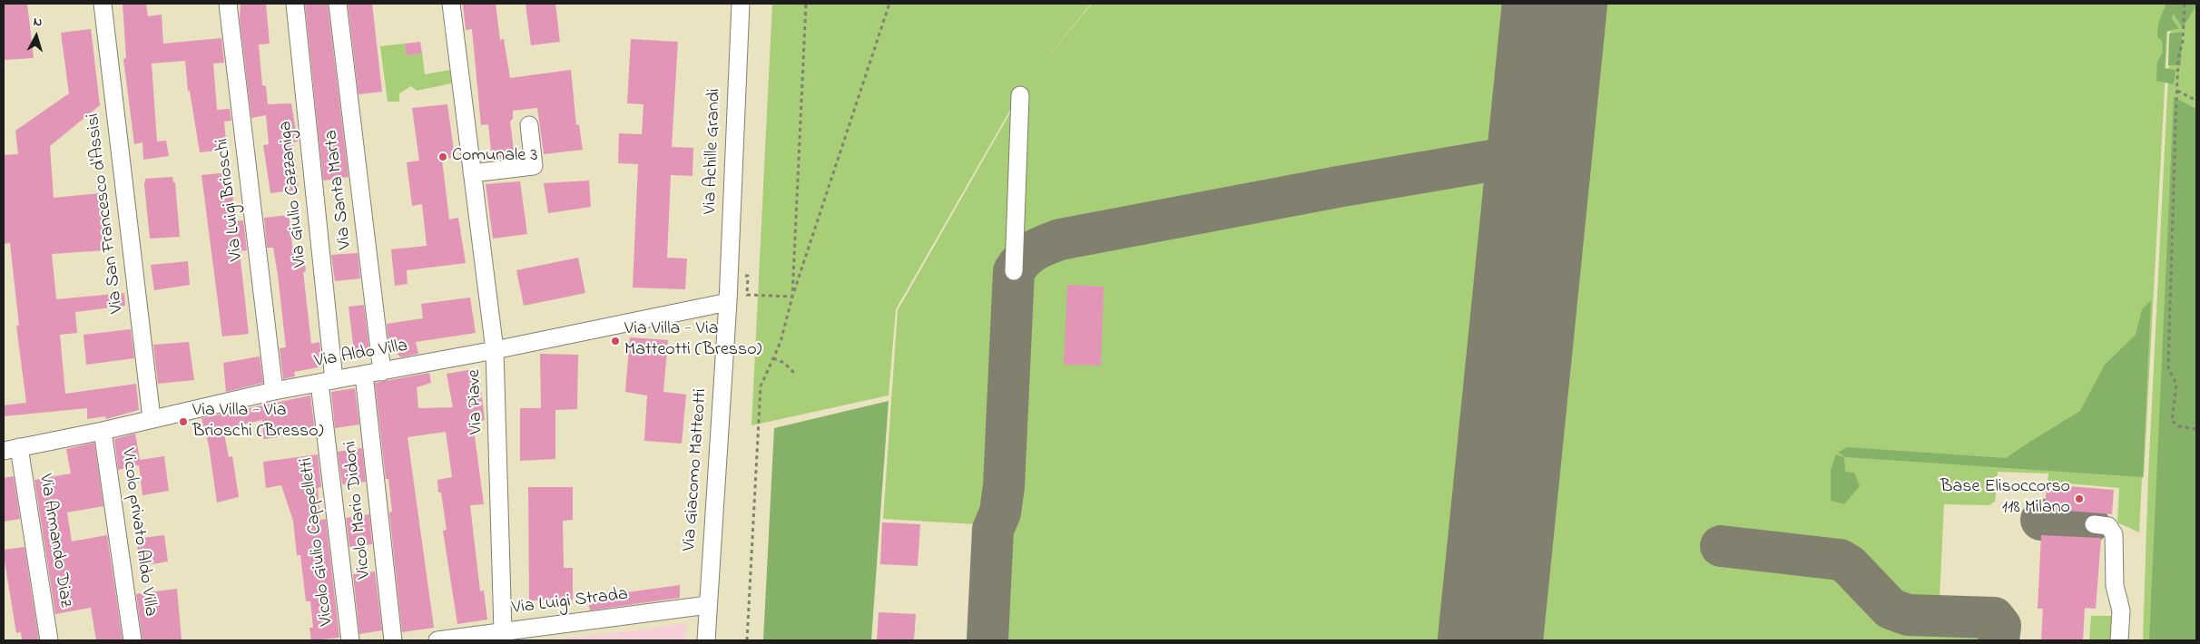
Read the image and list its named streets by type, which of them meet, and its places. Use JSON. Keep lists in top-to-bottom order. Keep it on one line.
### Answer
{"streets":{"street":["Via Achille Grandi","Via Santa Marta","Via Giulio Cazzaniga","Via Luigi Brioschi","Via San Francesco d'Assisi","Via Aldo Villa","Via Piave","Via Giacomo Matteotti","Vicolo Mario Didoni","Vicolo privato Aldo Villa","Via Armando Diaz","Vicolo Giulio Cappelletti","Via Luigi Strada"]},"crossings":[["Via Achille Grandi","Via Aldo Villa"],["Via Achille Grandi","Via Giacomo Matteotti"],["Via Santa Marta","Via Aldo Villa"],["Via Giulio Cazzaniga","Via Aldo Villa"],["Via Giulio Cazzaniga","Vicolo Giulio Cappelletti"],["Via Luigi Brioschi","Via Aldo Villa"],["Via San Francesco d'Assisi","Via Aldo Villa"],["Via Aldo Villa","Via Piave"],["Via Aldo Villa","Via Giacomo Matteotti"],["Via Aldo Villa","Vicolo Mario Didoni"],["Via Aldo Villa","Vicolo privato Aldo Villa"],["Via Aldo Villa","Via Armando Diaz"],["Via Aldo Villa","Vicolo Giulio Cappelletti"],["Via Piave","Via Luigi Strada"],["Via Giacomo Matteotti","Via Luigi Strada"]],"places":["Comunale 3","Via Villa - Via Matteotti (Bresso)","Via Villa - Via Brioschi (Bresso)","Base Elisoccorso 118 Milano"],"north":"top"}
